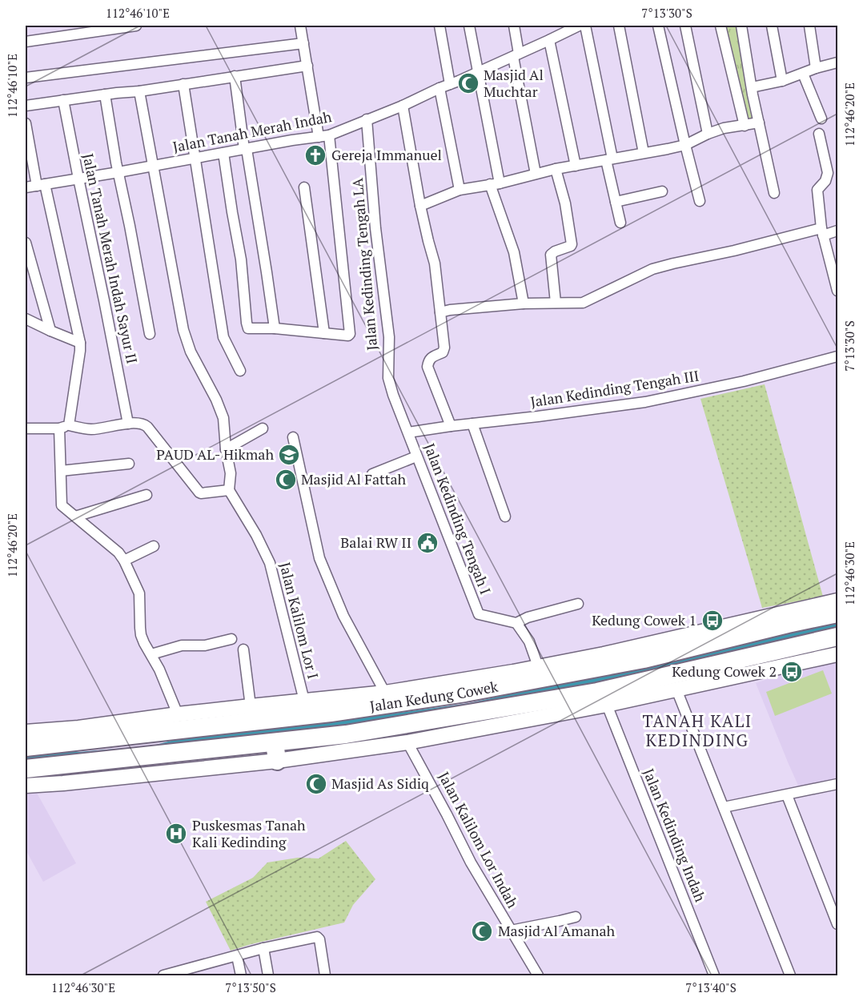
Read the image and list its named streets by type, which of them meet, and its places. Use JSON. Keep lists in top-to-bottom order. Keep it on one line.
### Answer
{"streets":{"highway":["Jalan Kedung Cowek"],"street":["Jalan Tanah Merah Indah","Jalan Tanah Merah Indah Sayur II","Jalan Kedinding Tengah LA","Jalan Kedinding Tengah III","Jalan Kedinding Tengah I","Jalan Kalilom Lor I","Jalan Kedinding Indah","Jalan Kalilom Lor Indah"]},"crossings":[["Jalan Tanah Merah Indah","Jalan Tanah Merah Indah Sayur II"],["Jalan Tanah Merah Indah","Jalan Kedinding Tengah LA"],["Jalan Kedinding Tengah LA","Jalan Kedinding Tengah III"],["Jalan Kedinding Tengah LA","Jalan Kedinding Tengah I"],["Jalan Kedinding Tengah III","Jalan Kedinding Tengah I"],["Jalan Kalilom Lor I","Jalan Kedung Cowek"],["Jalan Kedung Cowek","Jalan Kedinding Indah"],["Jalan Kedung Cowek","Jalan Kalilom Lor Indah"]],"districts":["TANAH KALI KEDINDING"],"places":{"mosque":["Masjid Al Muchtar","Masjid Al Fattah","Masjid As Sidiq","Masjid Al Amanah"],"church":["Gereja Immanuel"],"school or university":["PAUD AL- Hikmah"],"public building":["Balai RW II"],"bus stop":["Kedung Cowek 1","Kedung Cowek 2"],"hospital":["Puskesmas Tanah Kali Kedinding"]},"coordinates":["112°46'10\"E","7°13'30\"S","112°46'20\"E","112°46'30\"E","7°13'50\"S","7°13'40\"S"]}
